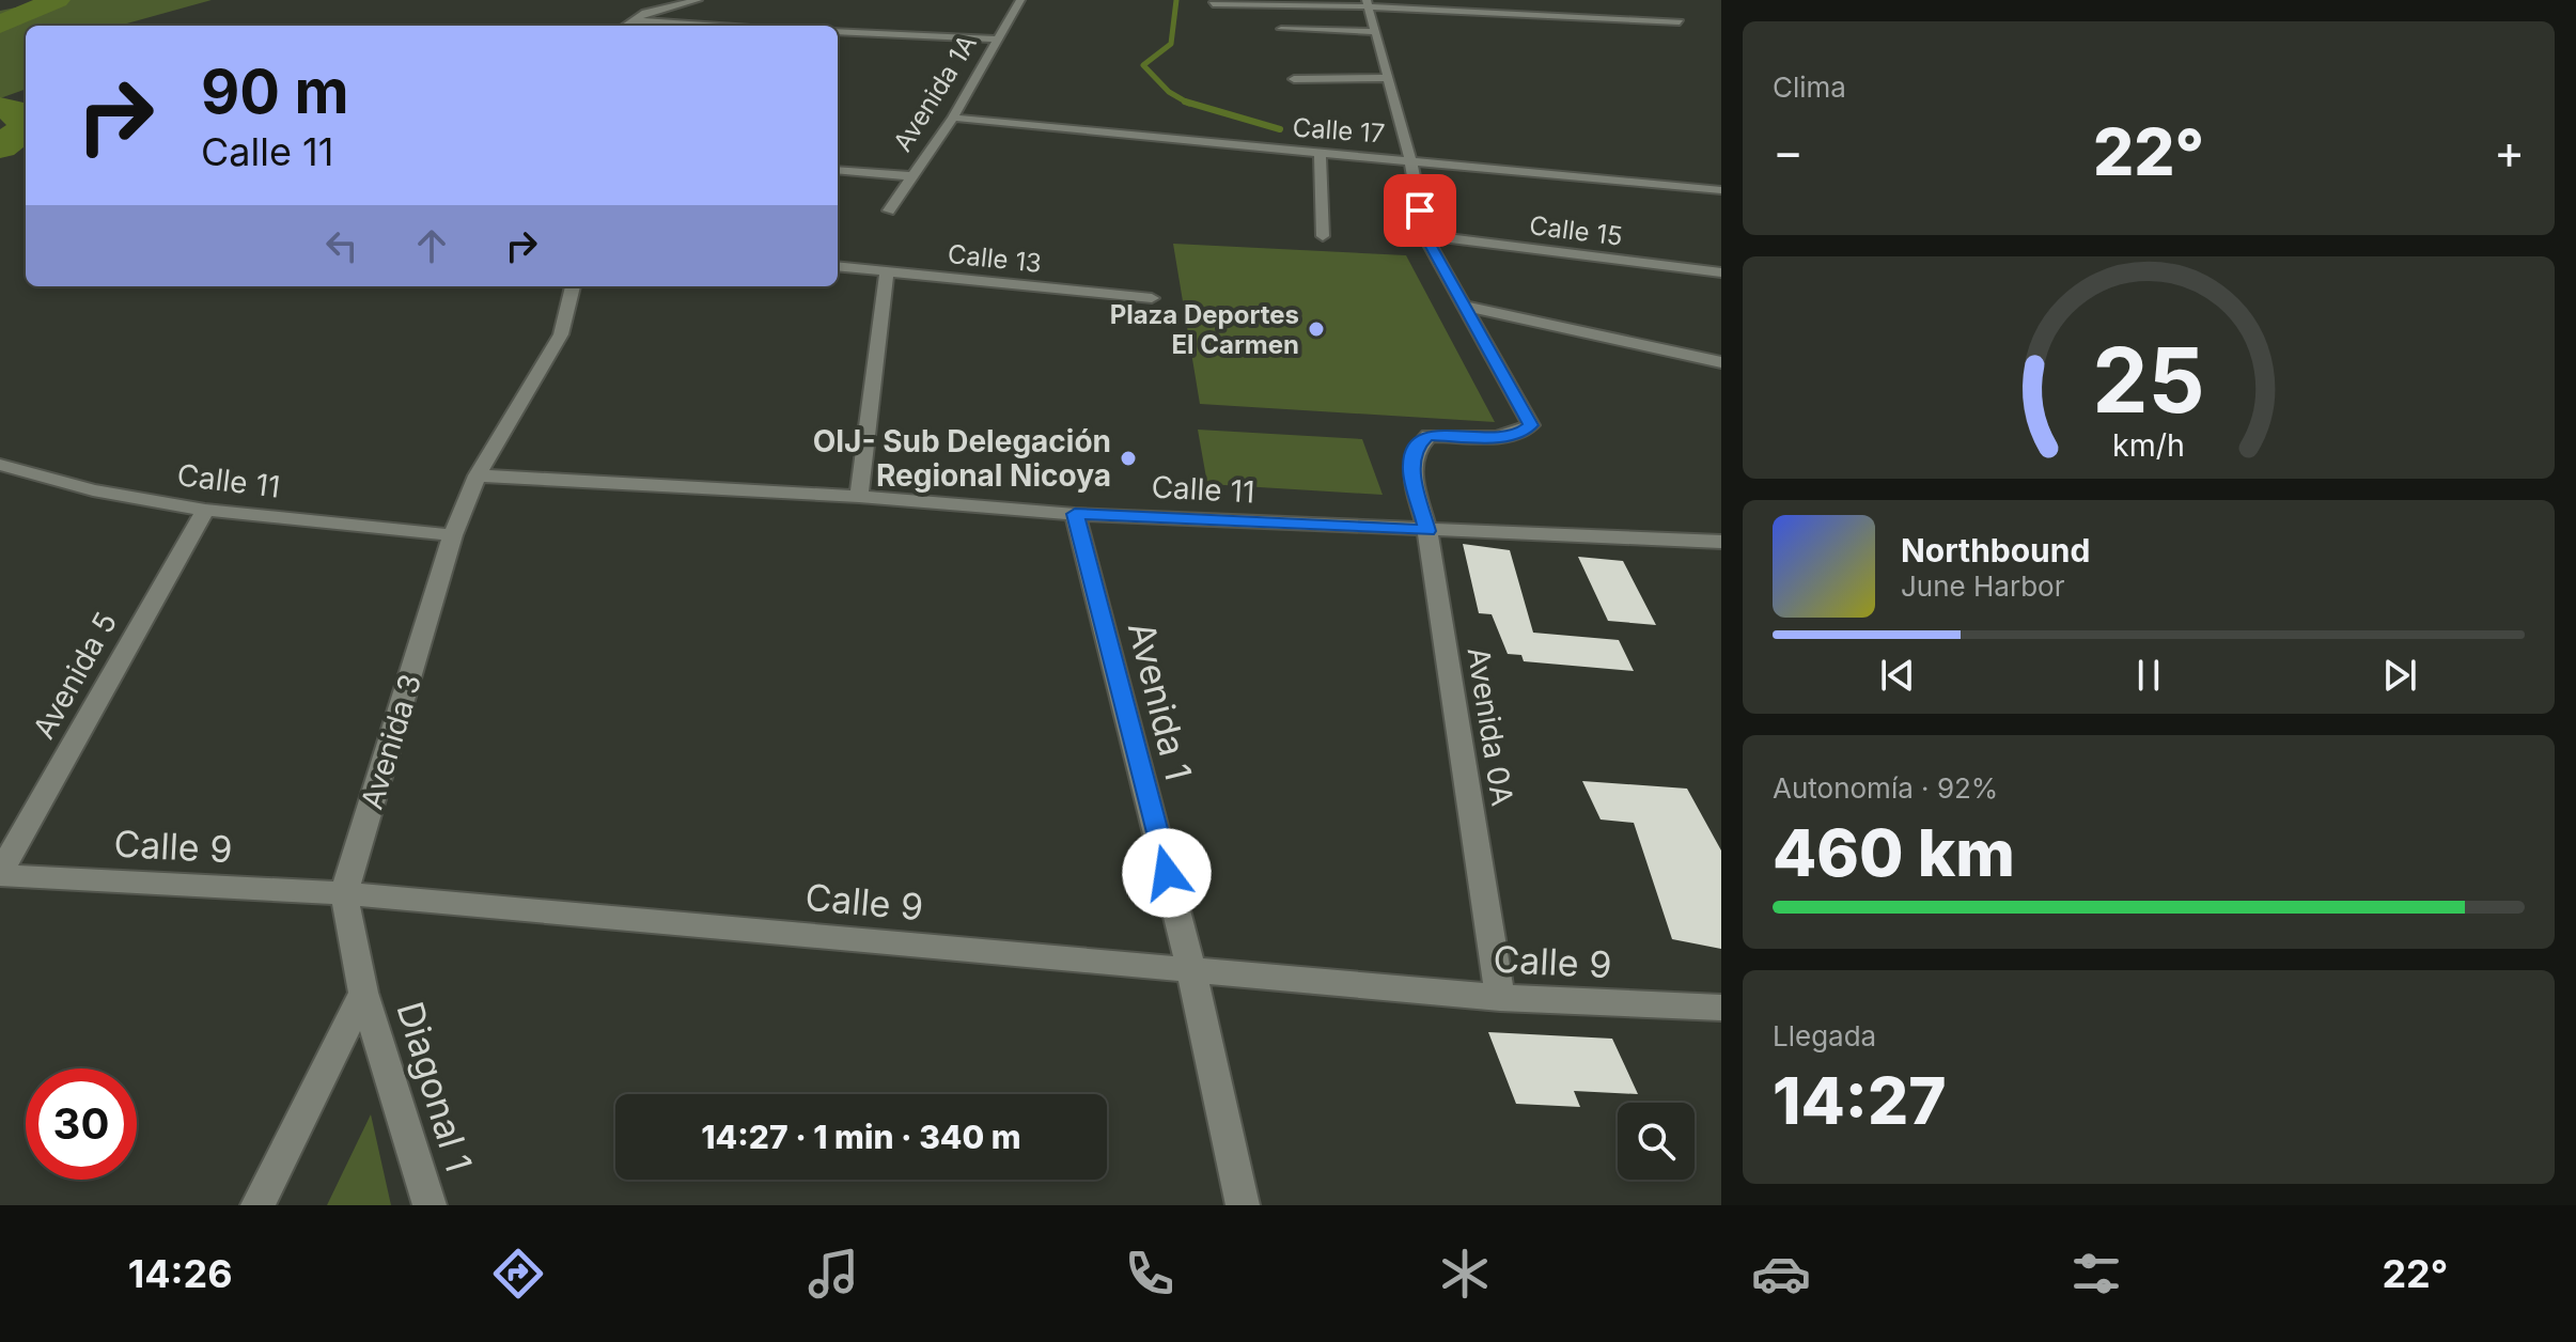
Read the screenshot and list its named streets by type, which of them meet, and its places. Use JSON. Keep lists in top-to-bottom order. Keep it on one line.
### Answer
{"streets":{"street":["Avenida 1A","Calle 17","Calle 15","Calle 13","Calle 11","Avenida 5","Avenida 1","Avenida 0A","Avenida 3","Calle 9","Diagonal 1"]},"crossings":[["Avenida 1A","Calle 17"],["Calle 11","Avenida 5"],["Calle 11","Avenida 1"],["Calle 11","Avenida 0A"],["Calle 11","Avenida 3"],["Avenida 5","Calle 9"],["Avenida 1","Calle 9"],["Avenida 0A","Calle 9"],["Avenida 3","Calle 9"],["Avenida 3","Diagonal 1"]],"places":["Plaza Deportes El Carmen","OIJ- Sub Delegación Regional Nicoya"],"page":{"tile":["Clima",["Autonomía · 92%","460 km"],["Llegada","14:27"]],"turn":["90 m","Calle 11"],"heat":["−","22°","+"],"song":["Northbound","June Harbor"],"limit":"30","trip":"14:27 · 1 min · 340 m","tabs":["14:26","22°"],"gauge":["25","km/h"]}}
